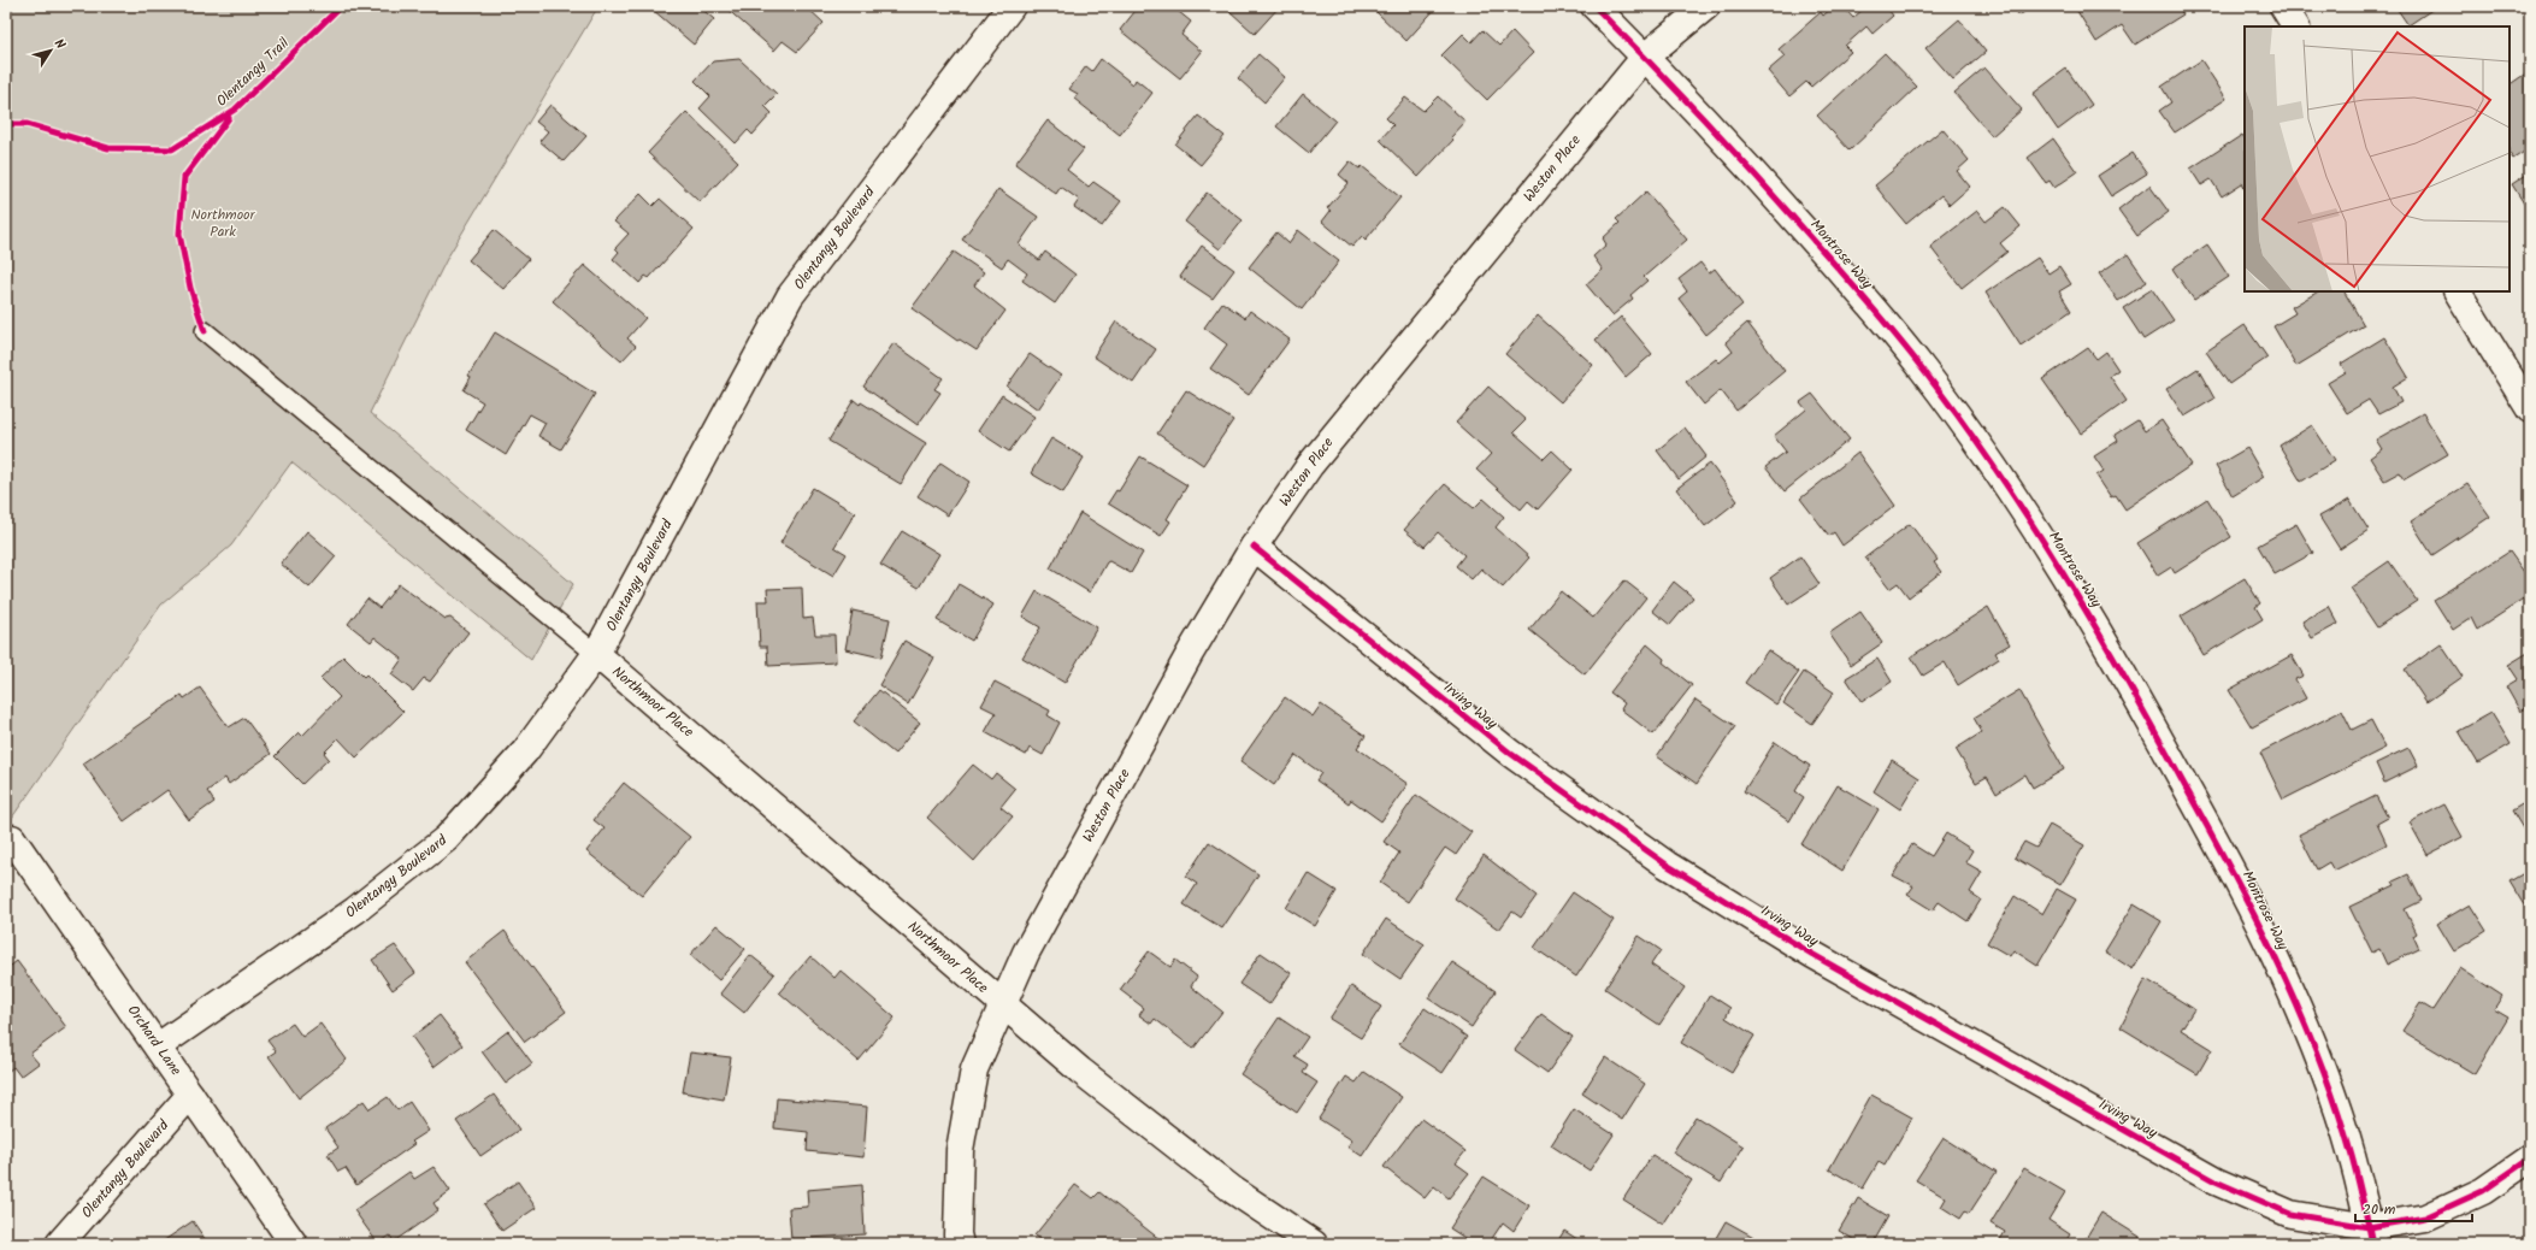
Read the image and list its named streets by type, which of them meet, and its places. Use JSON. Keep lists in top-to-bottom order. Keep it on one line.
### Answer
{"streets":{"street":["Weston Place","Olentangy Boulevard","Montrose Way","Northmoor Place","Irving Way","Orchard Lane"],"cycle path":["Olentangy Trail"]},"crossings":[["Weston Place","Montrose Way"],["Weston Place","Northmoor Place"],["Weston Place","Irving Way"],["Olentangy Boulevard","Northmoor Place"],["Olentangy Boulevard","Orchard Lane"],["Montrose Way","Irving Way"]],"parks":["Northmoor Park"],"scale_bar":"20 m","north":"top right"}
